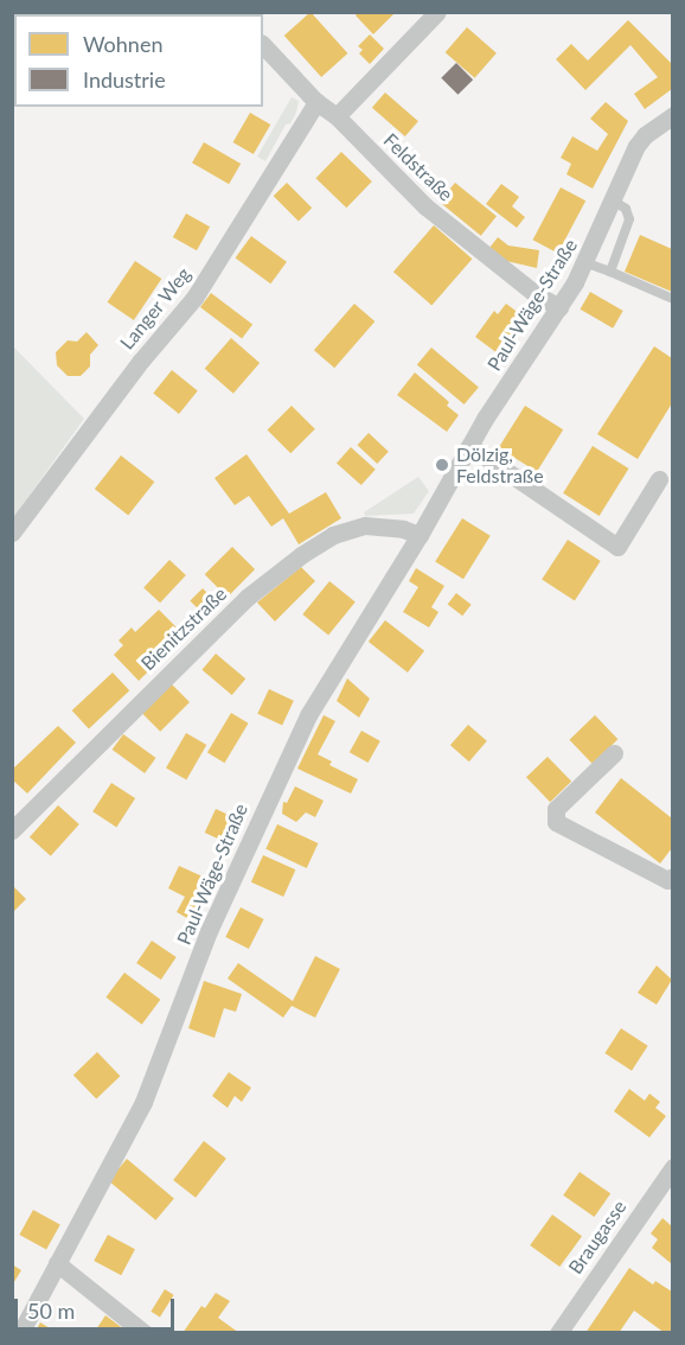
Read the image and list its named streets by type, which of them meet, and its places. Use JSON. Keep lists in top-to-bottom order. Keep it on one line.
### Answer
{"streets":{"street":["Feldstraße","Paul-Wäge-Straße","Langer Weg","Bienitzstraße","Braugasse"]},"crossings":[["Feldstraße","Paul-Wäge-Straße"],["Feldstraße","Langer Weg"],["Paul-Wäge-Straße","Bienitzstraße"]],"places":["Dölzig, Feldstraße"],"legend":["Wohnen","Industrie"],"scale_bar":"50 m"}
